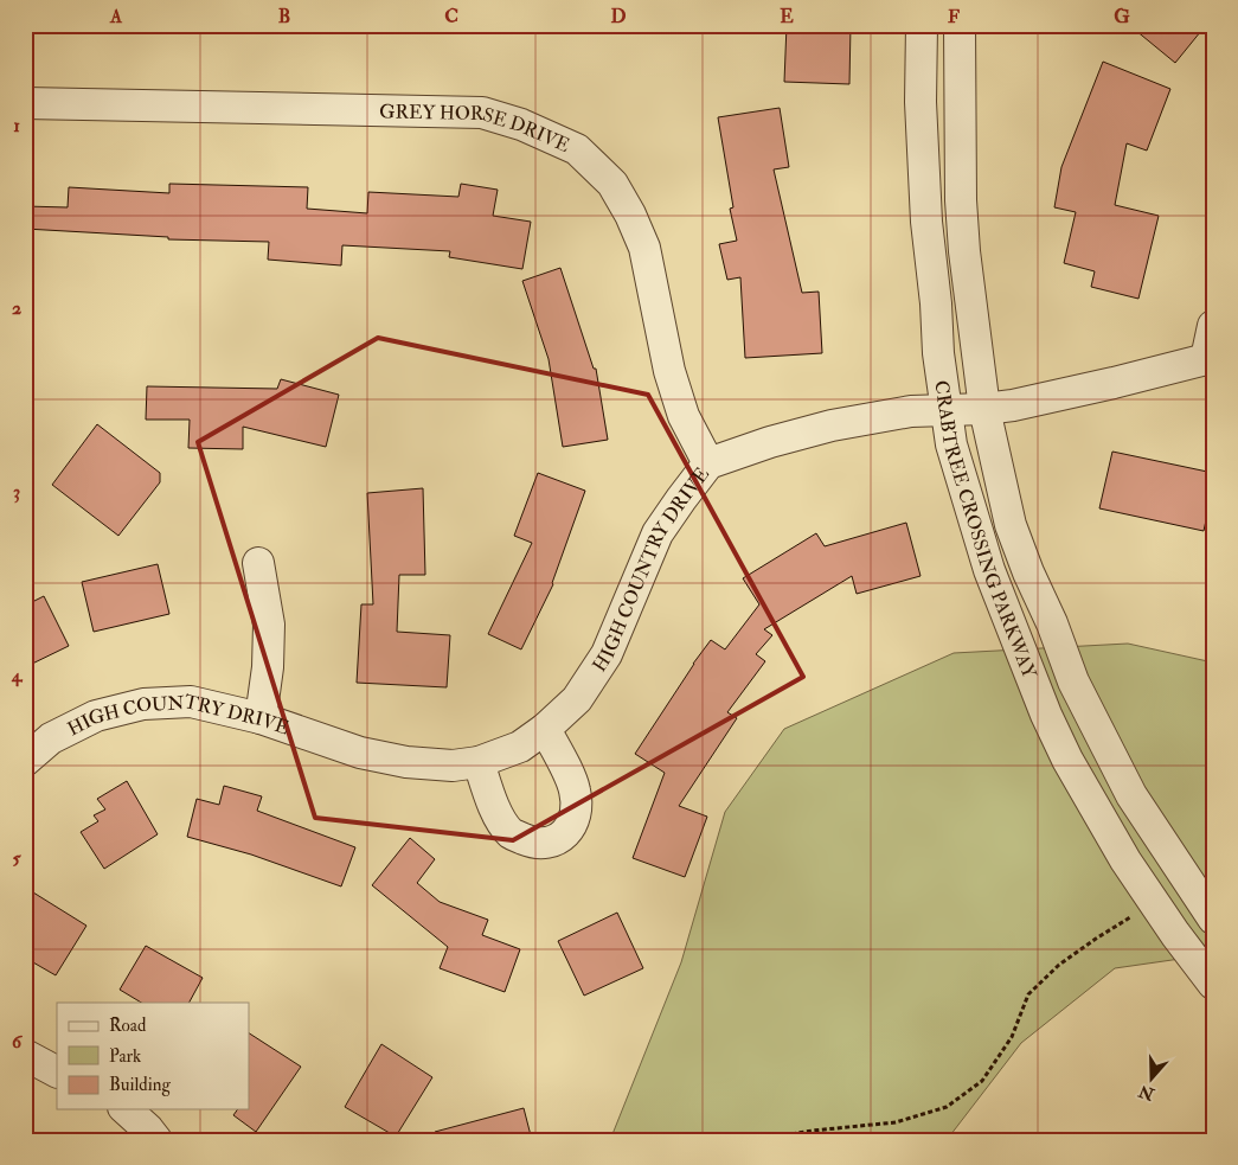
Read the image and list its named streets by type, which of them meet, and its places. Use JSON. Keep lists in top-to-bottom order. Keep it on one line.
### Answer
{"streets":{"street":["GREY HORSE DRIVE","CRABTREE CROSSING PARKWAY","HIGH COUNTRY DRIVE"]},"crossings":[["GREY HORSE DRIVE","HIGH COUNTRY DRIVE"],["CRABTREE CROSSING PARKWAY","HIGH COUNTRY DRIVE"]],"legend":["Road","Park","Building"],"north":"bottom","grid":{"columns":["A","B","C","D","E","F","G"],"rows":["1","2","3","4","5","6"]}}
